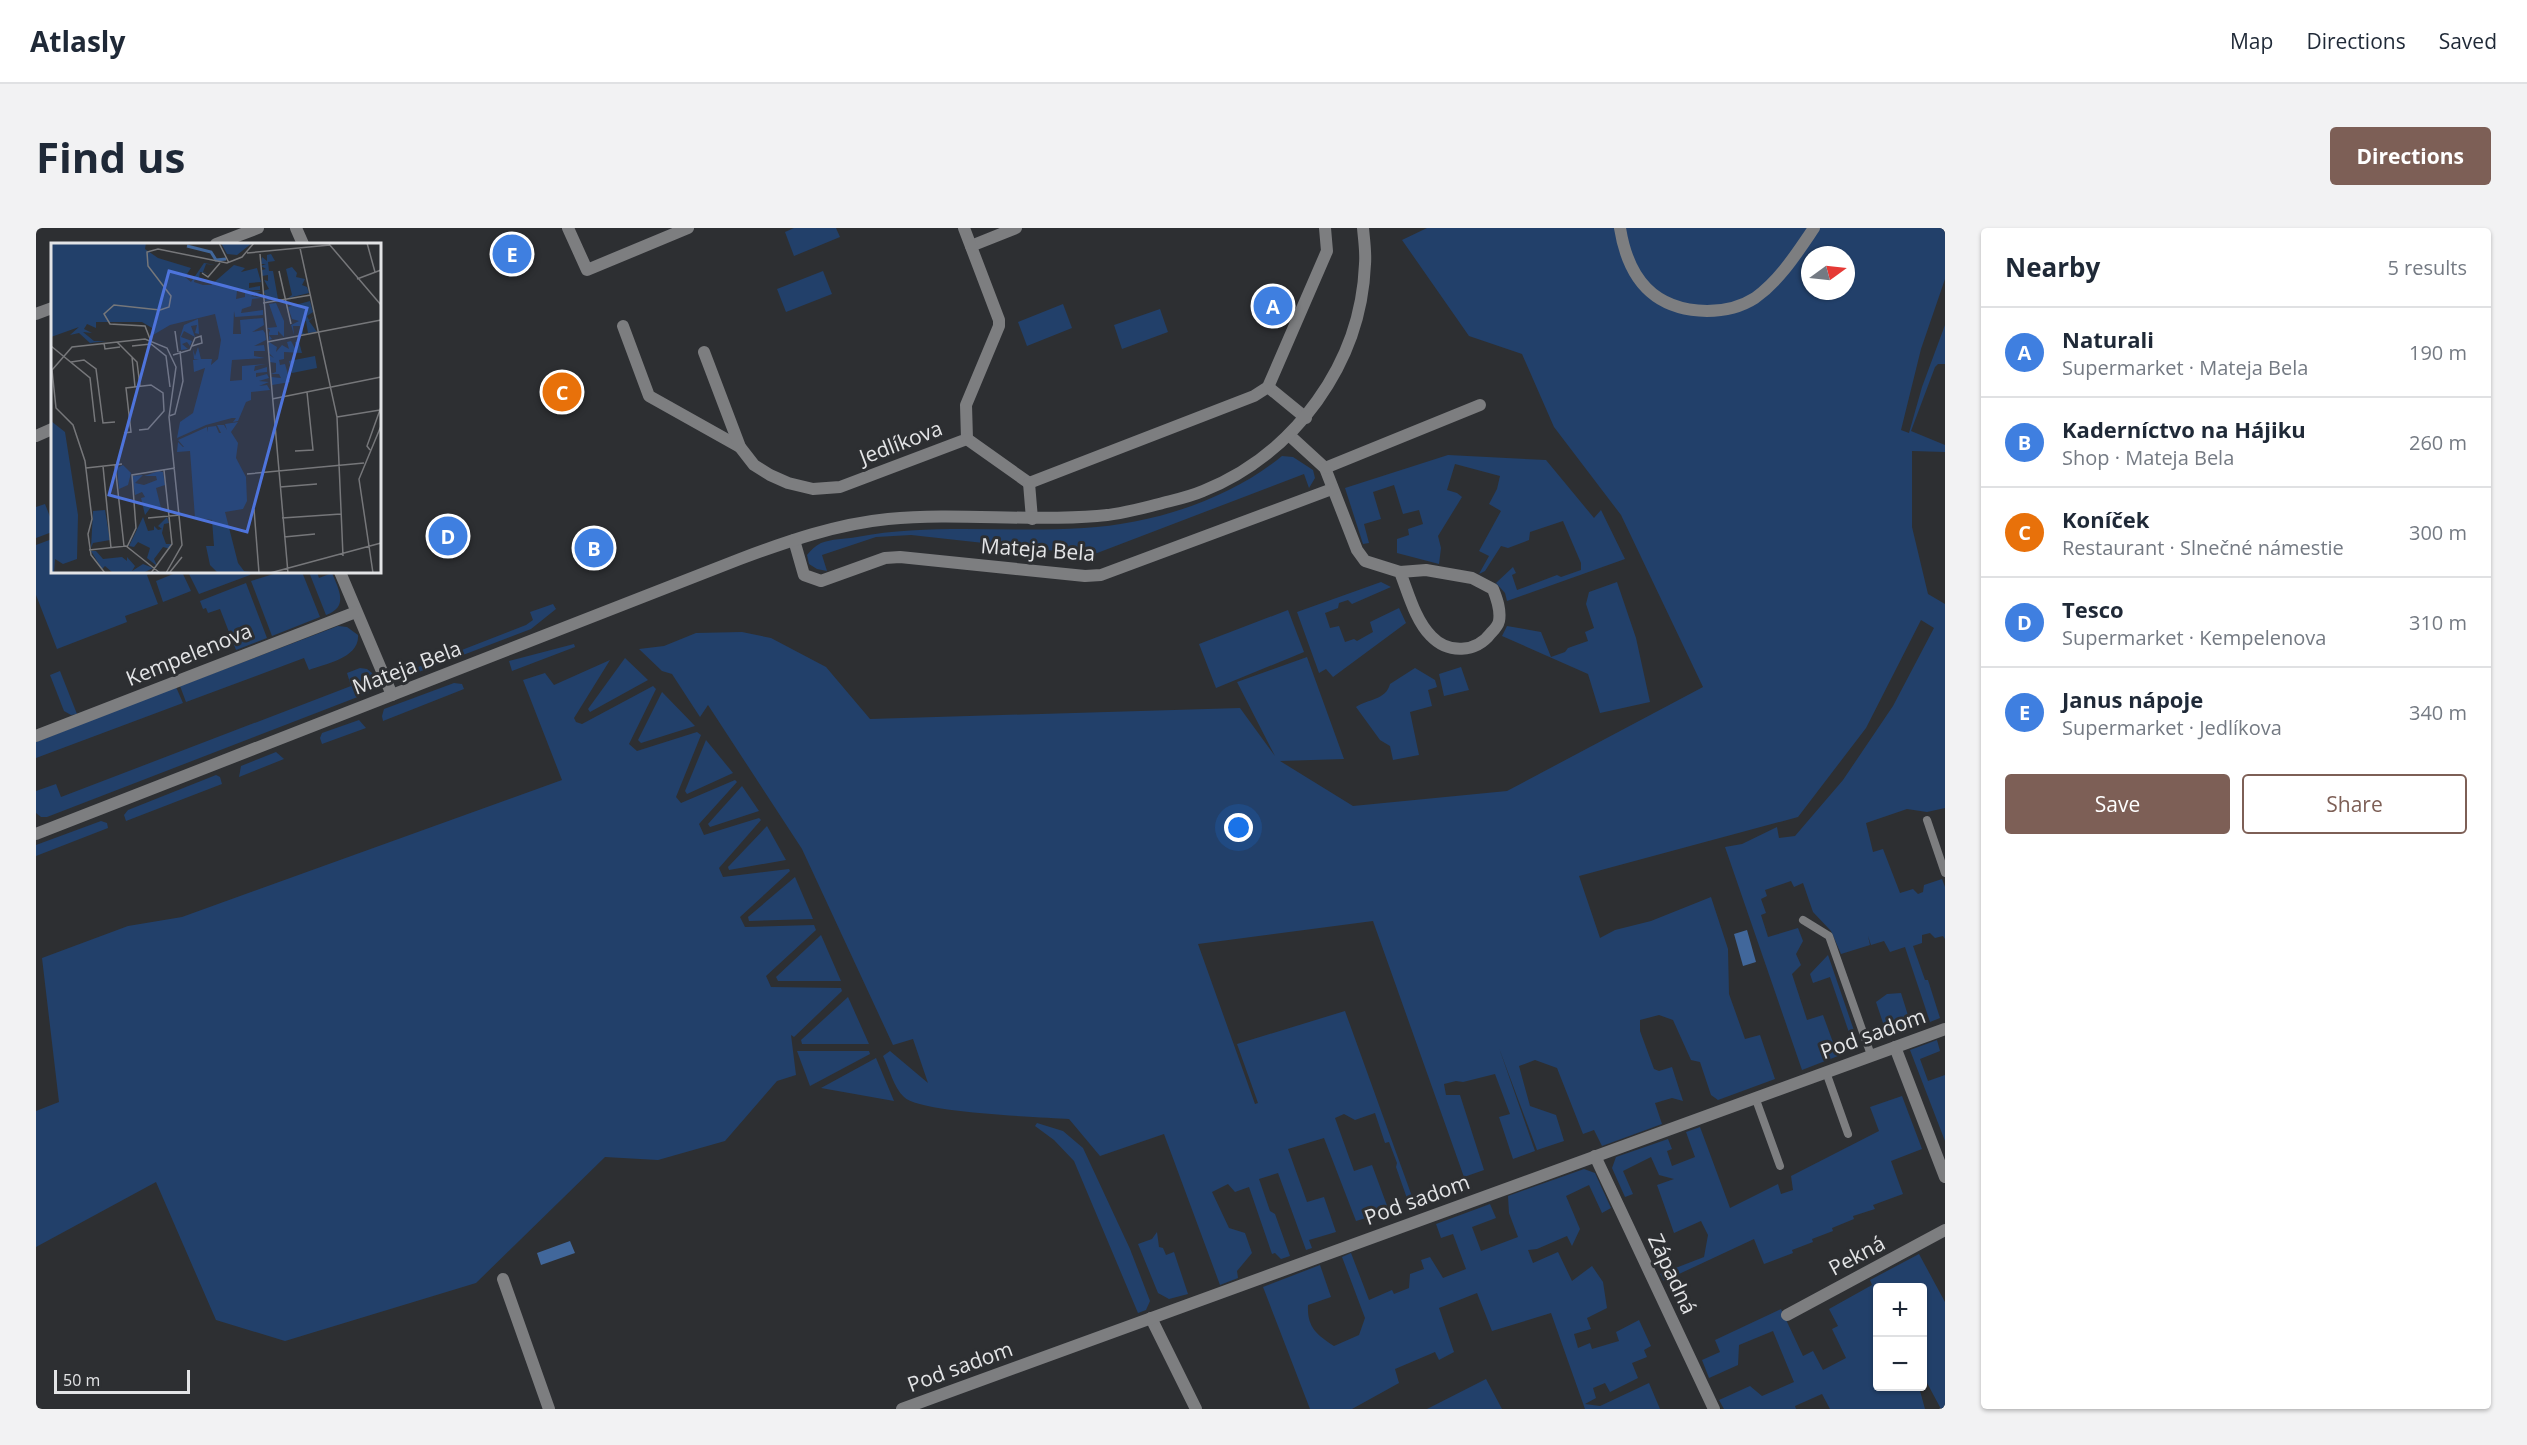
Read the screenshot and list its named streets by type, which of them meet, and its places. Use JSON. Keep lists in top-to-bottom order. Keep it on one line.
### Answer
{"streets":{"street":["Jedlíkova","Mateja Bela","Kempelenova","Pod sadom","Pekná","Západná"]},"crossings":[["Pod sadom","Západná"]],"scale_bar":"50 m","north":"right","page":{"header":"Atlasly","nav":["Map","Directions","Saved"],"buttons":["Directions",["Save","Share"]],"title":"Find us","heading":["Nearby","5 results"],"pins":["E","A","C","D","B"],"list":[{"mark":"A","name":"Naturali","note":"Supermarket · Mateja Bela","value":"190 m"},{"mark":"B","name":"Kaderníctvo na Hájiku","note":"Shop · Mateja Bela","value":"260 m"},{"mark":"C","name":"Koníček","note":"Restaurant · Slnečné námestie","value":"300 m"},{"mark":"D","name":"Tesco","note":"Supermarket · Kempelenova","value":"310 m"},{"mark":"E","name":"Janus nápoje","note":"Supermarket · Jedlíkova","value":"340 m"}],"map_buttons":["+","−"],"scale":"50 m"}}
